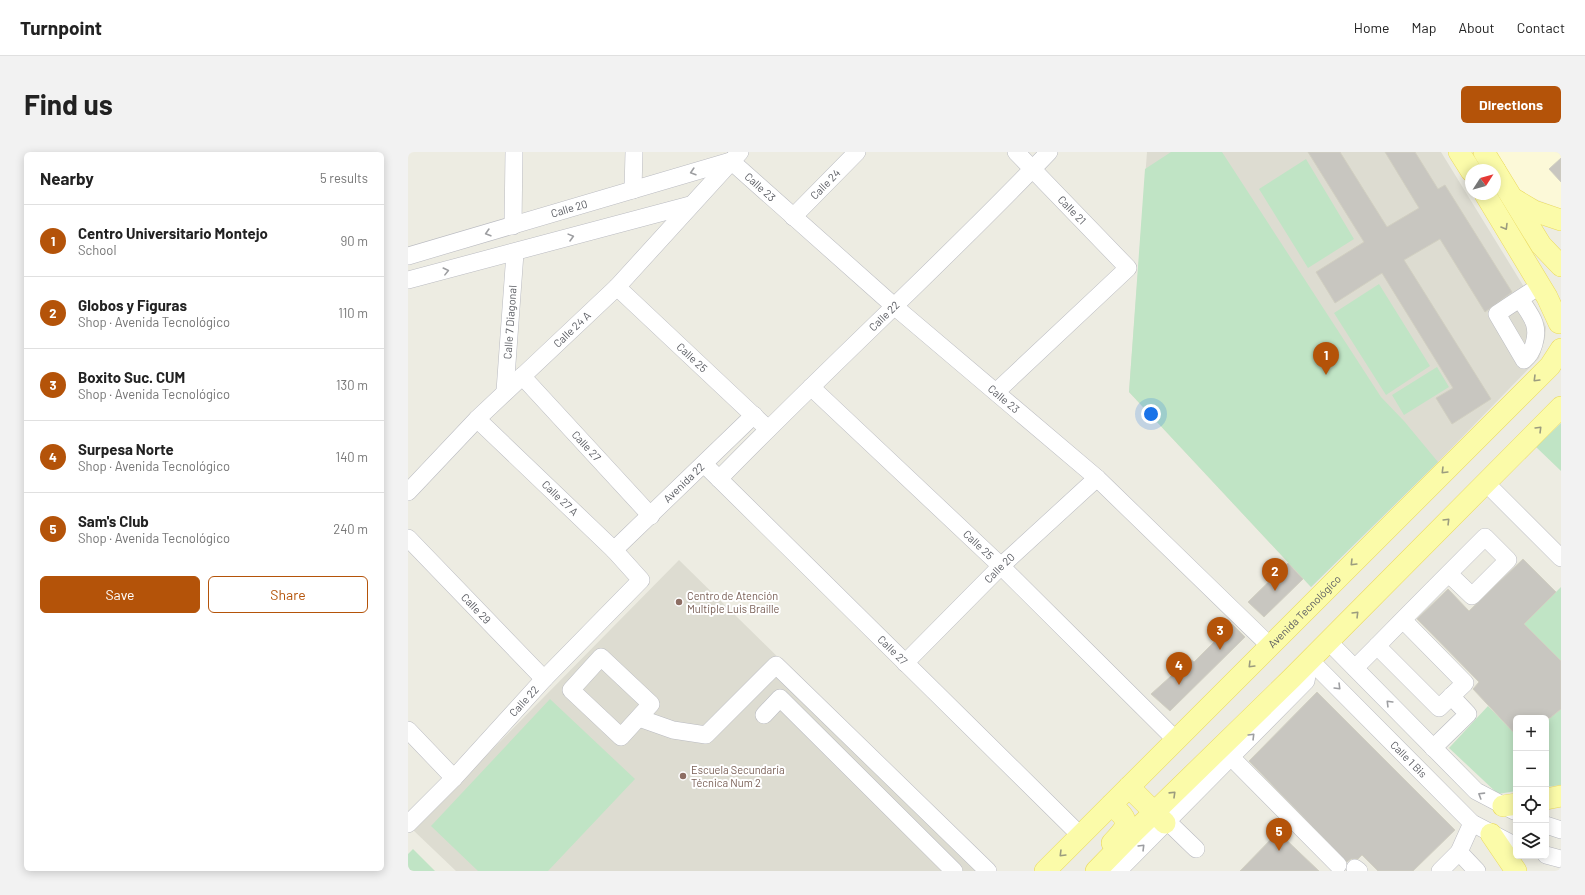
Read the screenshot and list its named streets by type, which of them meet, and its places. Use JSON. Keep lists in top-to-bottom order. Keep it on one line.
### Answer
{"streets":{"main road":["Avenida Tecnológico"],"street":["Calle 24","Calle 23","Calle 20","Calle 21","Calle 22","Calle 7 Diagonal","Calle 24 A","Calle 25","Calle 27","Avenida 22","Calle 27 A","Calle 29","Calle 1 Bis"]},"crossings":[["Calle 24","Calle 23"],["Calle 23","Calle 20"],["Calle 23","Calle 21"],["Calle 23","Calle 22"],["Calle 23","Calle 24 A"],["Calle 23","Avenida Tecnológico"],["Calle 20","Calle 24 A"],["Calle 20","Calle 25"],["Calle 20","Calle 27"],["Calle 21","Calle 22"],["Calle 22","Calle 25"],["Calle 22","Calle 27"],["Calle 22","Calle 27 A"],["Calle 22","Calle 29"],["Calle 7 Diagonal","Calle 24 A"],["Calle 24 A","Calle 25"],["Calle 24 A","Calle 27"],["Calle 24 A","Calle 27 A"],["Calle 25","Avenida 22"],["Calle 25","Avenida Tecnológico"],["Calle 27","Avenida 22"],["Calle 27","Avenida Tecnológico"],["Avenida 22","Calle 27 A"]],"places":["Centro de Atención Multiple Luis Braille","Escuela Secundaria Técnica Num 2"],"north":"top right","page":{"header":"Turnpoint","nav":["Home","Map","About","Contact"],"buttons":["Directions",["Save","Share"]],"title":"Find us","heading":["Nearby","5 results"],"list":[{"mark":"1","name":"Centro Universitario Montejo","note":"School","value":"90 m"},{"mark":"2","name":"Globos y Figuras","note":"Shop · Avenida Tecnológico","value":"110 m"},{"mark":"3","name":"Boxito Suc. CUM","note":"Shop · Avenida Tecnológico","value":"130 m"},{"mark":"4","name":"Surpesa Norte","note":"Shop · Avenida Tecnológico","value":"140 m"},{"mark":"5","name":"Sam's Club","note":"Shop · Avenida Tecnológico","value":"240 m"}],"pins":["1","2","3","4","5"],"map_buttons":["+","−"]}}
